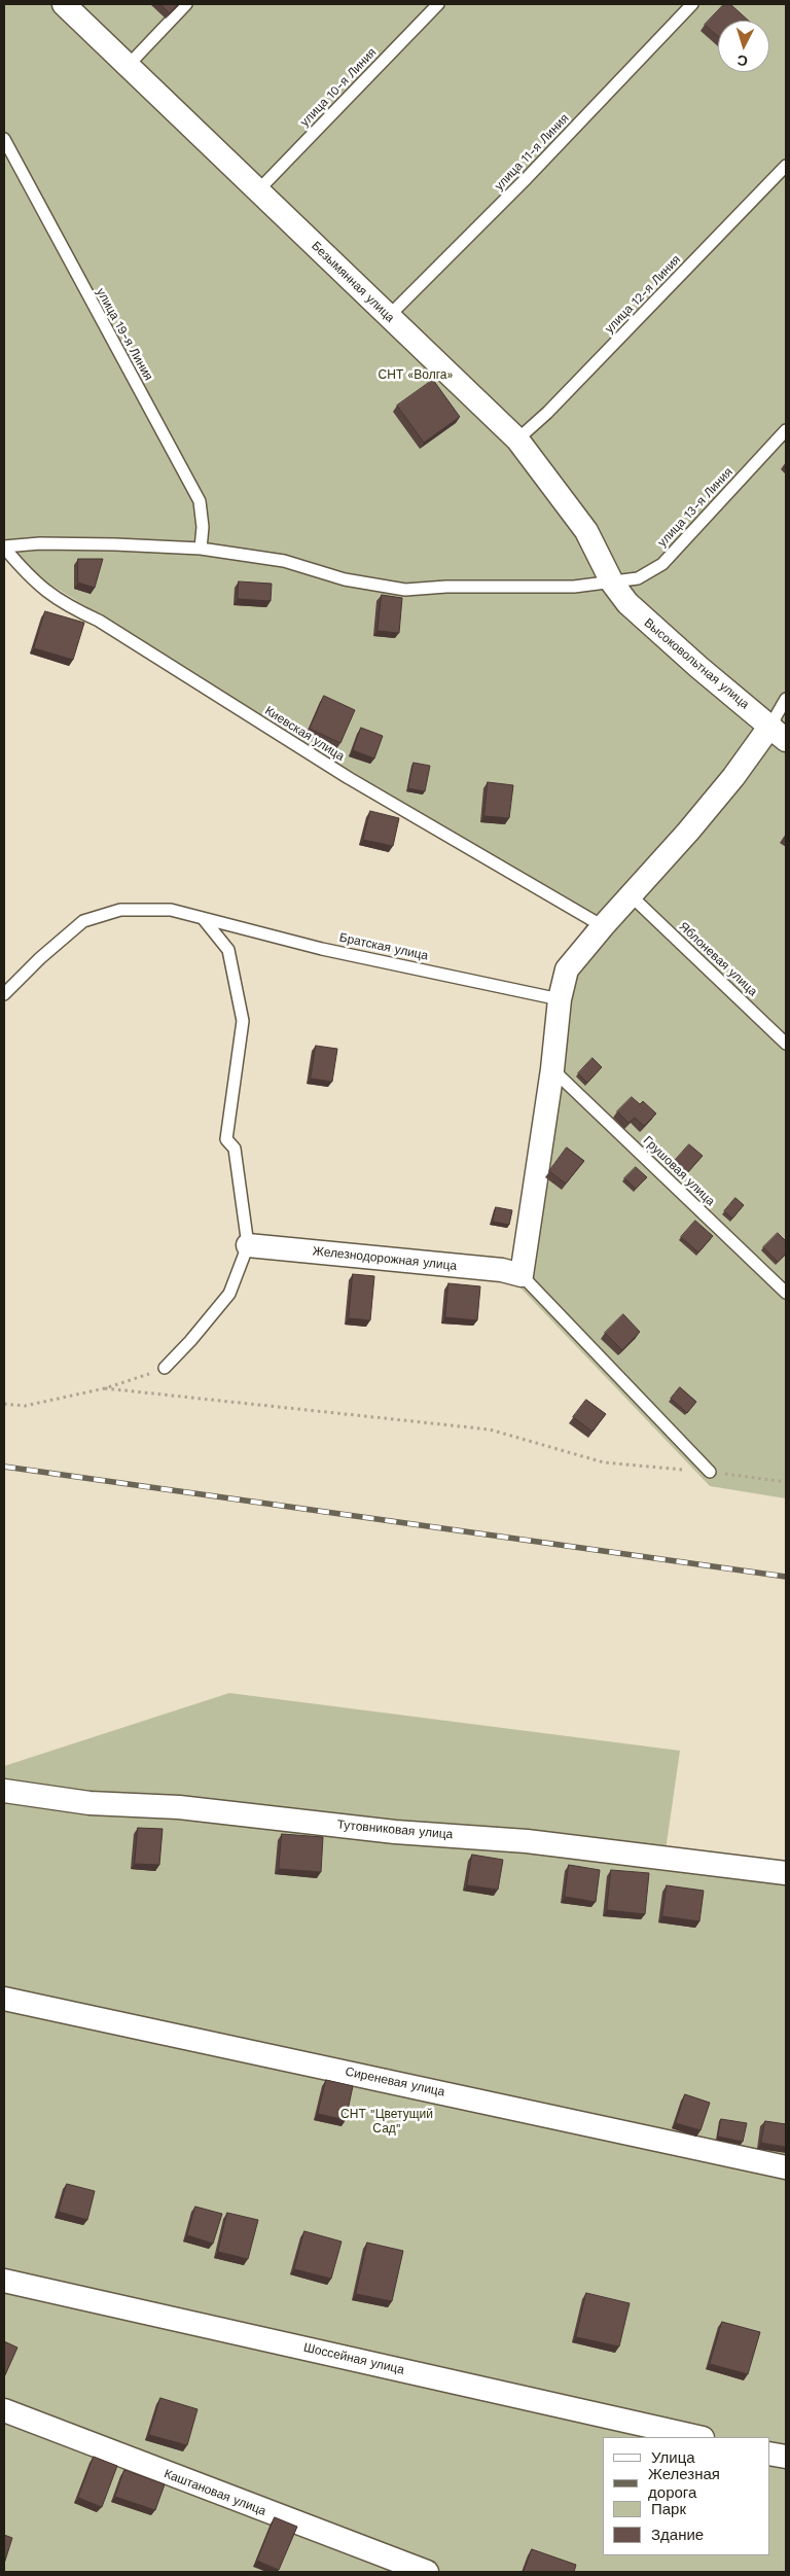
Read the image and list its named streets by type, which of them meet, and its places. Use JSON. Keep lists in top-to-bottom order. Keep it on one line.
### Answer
{"streets":{"street":["Безымянная улица","Высоковольтная улица","Железнодорожная улица","Тутовниковая улица","Сиреневая улица","Шоссейная улица","Каштановая улица"],"lane":["улица 10-я Линия","улица 11-я Линия","улица 12-я Линия","улица 19-я Линия","улица 13-я Линия","Киевская улица","Братская улица","Яблоневая улица","Грушовая улица"]},"crossings":[["улица 10-я Линия","Безымянная улица"],["улица 11-я Линия","Безымянная улица"],["Безымянная улица","улица 12-я Линия"],["Безымянная улица","улица 13-я Линия"],["Безымянная улица","Высоковольтная улица"],["улица 19-я Линия","улица 13-я Линия"],["улица 13-я Линия","Высоковольтная улица"],["улица 13-я Линия","Киевская улица"]],"parks":["СНТ «Волга»","СНТ \"Цветущий Сад\""],"legend":["Улица","Железная дорога","Парк","Здание"],"north":"bottom"}
